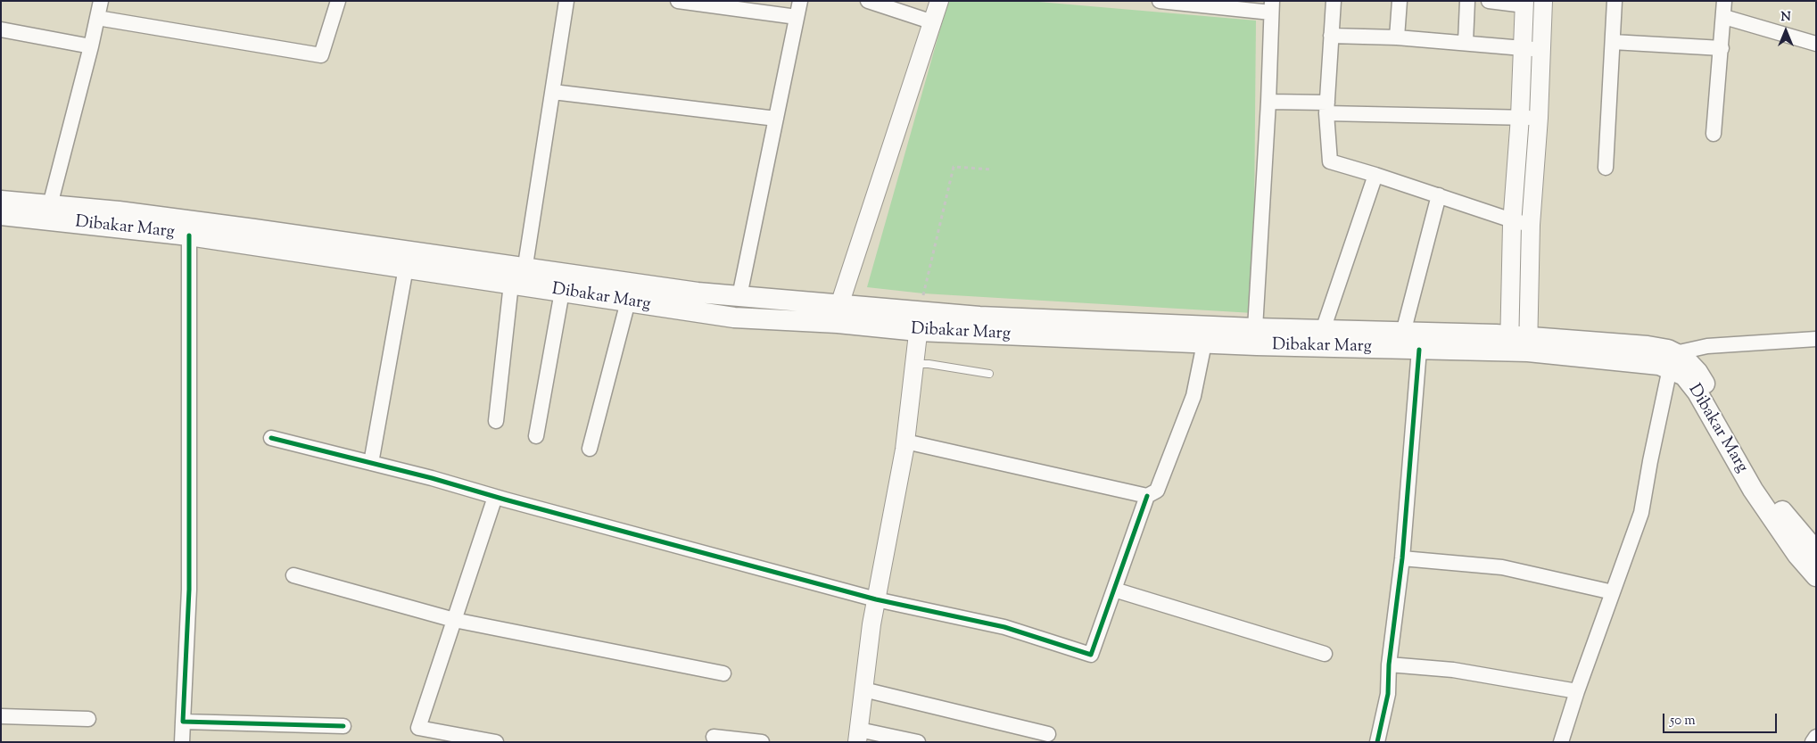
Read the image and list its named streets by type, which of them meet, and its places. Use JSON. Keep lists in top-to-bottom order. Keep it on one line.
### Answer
{"streets":{"main road":["Dibakar Marg"]},"scale_bar":"50 m","north":"top"}
